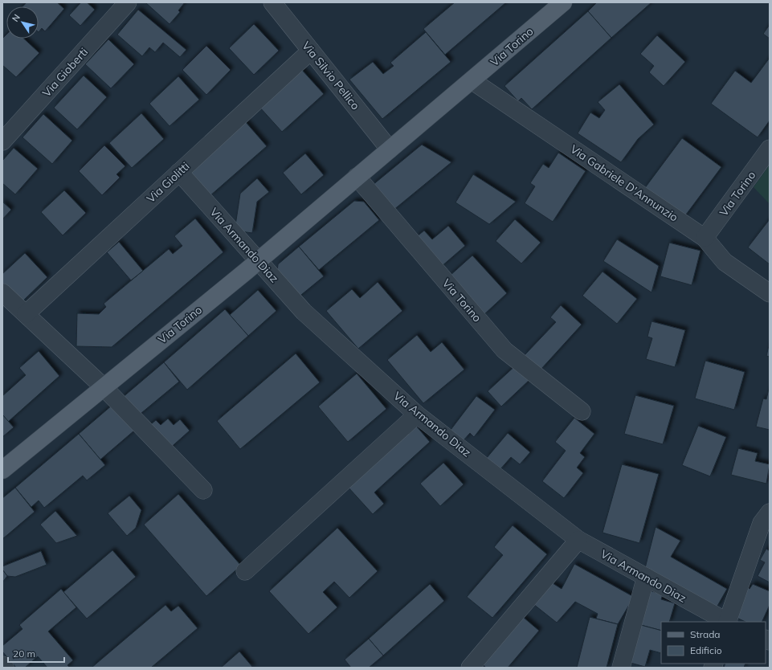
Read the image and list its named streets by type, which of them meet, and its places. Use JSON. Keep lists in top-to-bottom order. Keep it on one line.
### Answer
{"streets":{"main road":["Via Torino"],"street":["Via Gioberti","Via Silvio Pellico","Via Giolitti","Via Gabriele D'Annunzio","Via Armando Diaz"]},"crossings":[["Via Torino","Via Silvio Pellico"],["Via Torino","Via Gabriele D'Annunzio"],["Via Torino","Via Armando Diaz"],["Via Silvio Pellico","Via Giolitti"],["Via Giolitti","Via Armando Diaz"]],"legend":["Strada","Edificio"],"scale_bar":"20 m","north":"top left"}
